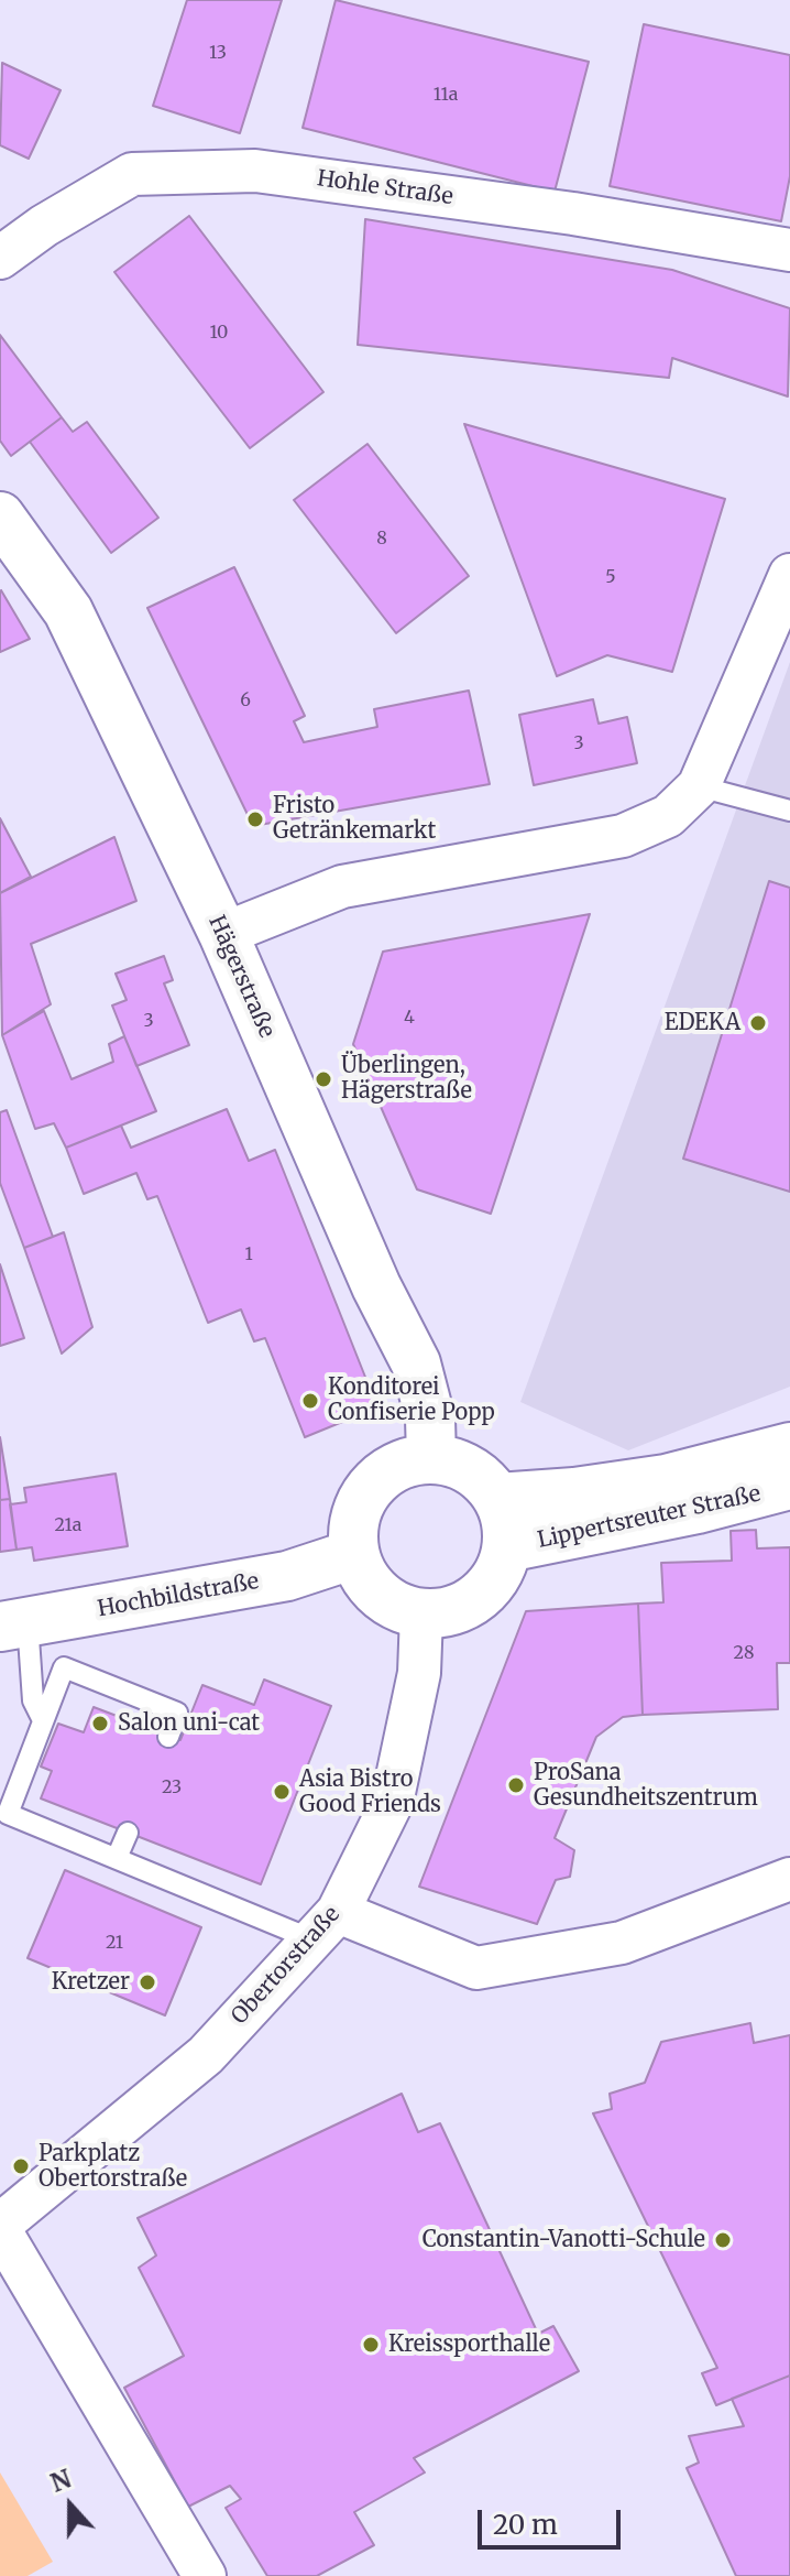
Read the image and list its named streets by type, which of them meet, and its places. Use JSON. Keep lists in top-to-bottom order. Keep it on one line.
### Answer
{"streets":{"street":["Hohle Straße","Hägerstraße","Lippertsreuter Straße","Hochbildstraße","Obertorstraße"]},"crossings":[["Hägerstraße","Lippertsreuter Straße"],["Hägerstraße","Hochbildstraße"],["Hägerstraße","Obertorstraße"],["Lippertsreuter Straße","Hochbildstraße"],["Lippertsreuter Straße","Obertorstraße"],["Hochbildstraße","Obertorstraße"]],"places":["Fristo Getränkemarkt","EDEKA","Überlingen, Hägerstraße","Konditorei Confiserie Popp","Salon uni-cat","ProSana Gesundheitszentrum","Asia Bistro Good Friends","Kretzer","Parkplatz Obertorstraße","Constantin-Vanotti-Schule","Kreissporthalle"],"house_numbers":["13","11a","10","8","5","6","3","4","3","1","21a","28","23","21"],"scale_bar":"20 m","north":"top"}
